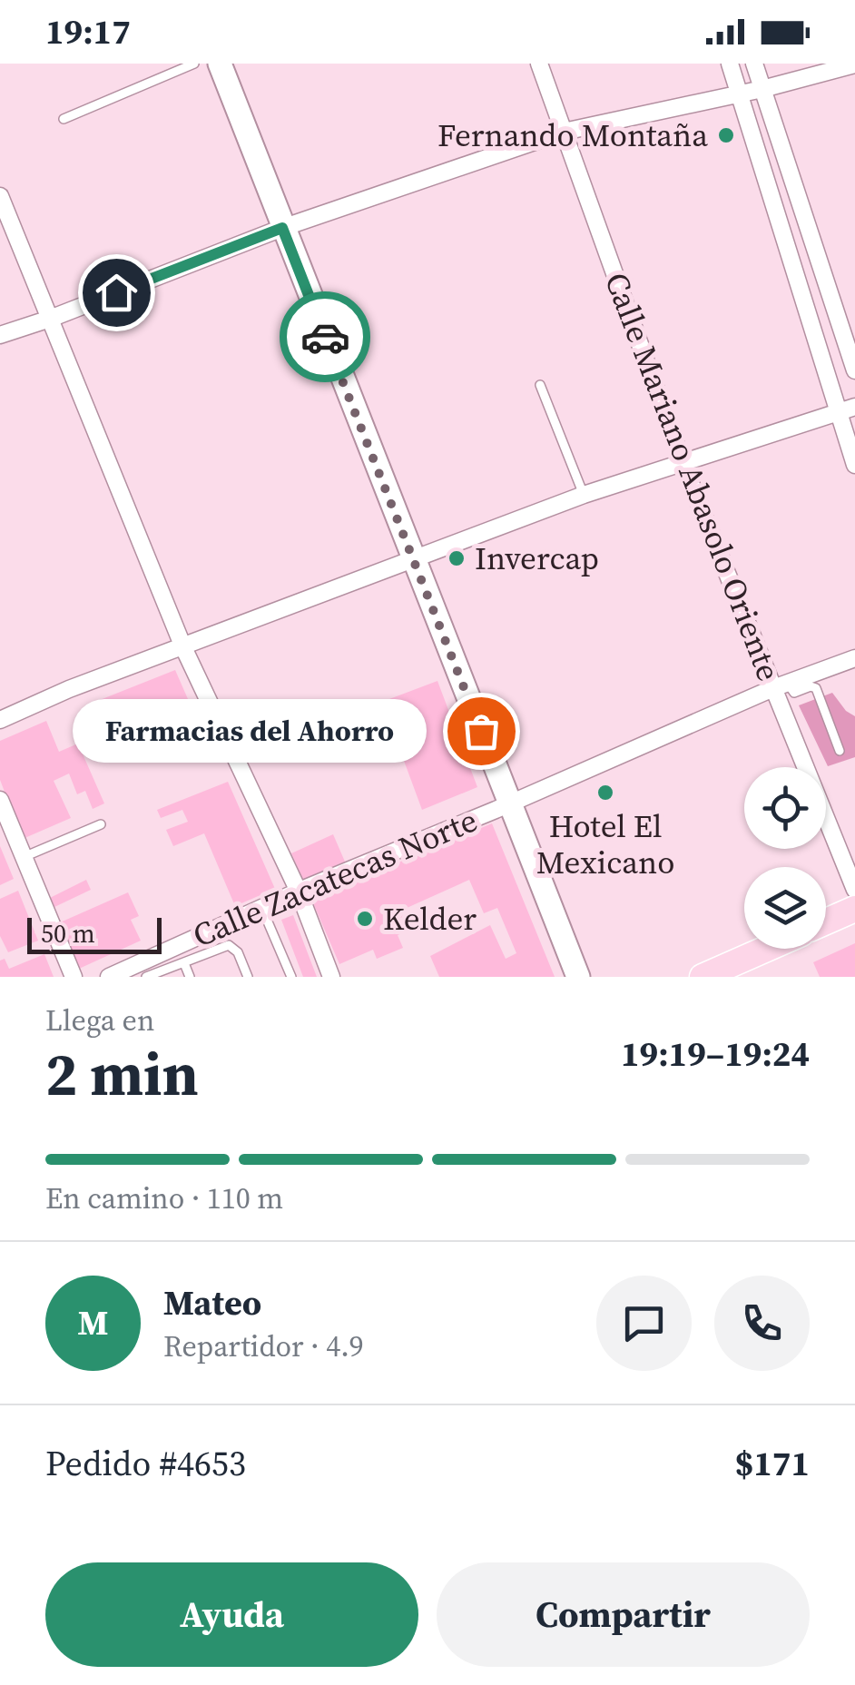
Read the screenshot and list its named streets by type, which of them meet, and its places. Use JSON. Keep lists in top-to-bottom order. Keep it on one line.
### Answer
{"streets":{"street":["Calle Mariano Abasolo Oriente","Calle Zacatecas Norte"]},"crossings":[["Calle Mariano Abasolo Oriente","Calle Zacatecas Norte"]],"places":["Fernando Montaña","Invercap","Farmacias del Ahorro","Hotel El Mexicano","Kelder"],"scale_bar":"50 m","page":{"status":"19:17","bubble":"Farmacias del Ahorro","scale":"50 m","heading":["2 min","Llega en","19:19–19:24"],"panel":["Mateo","Repartidor · 4.9","Pedido #4653","$171"],"bar":"En camino · 110 m","round":"M","buttons":["Ayuda","Compartir"]}}
